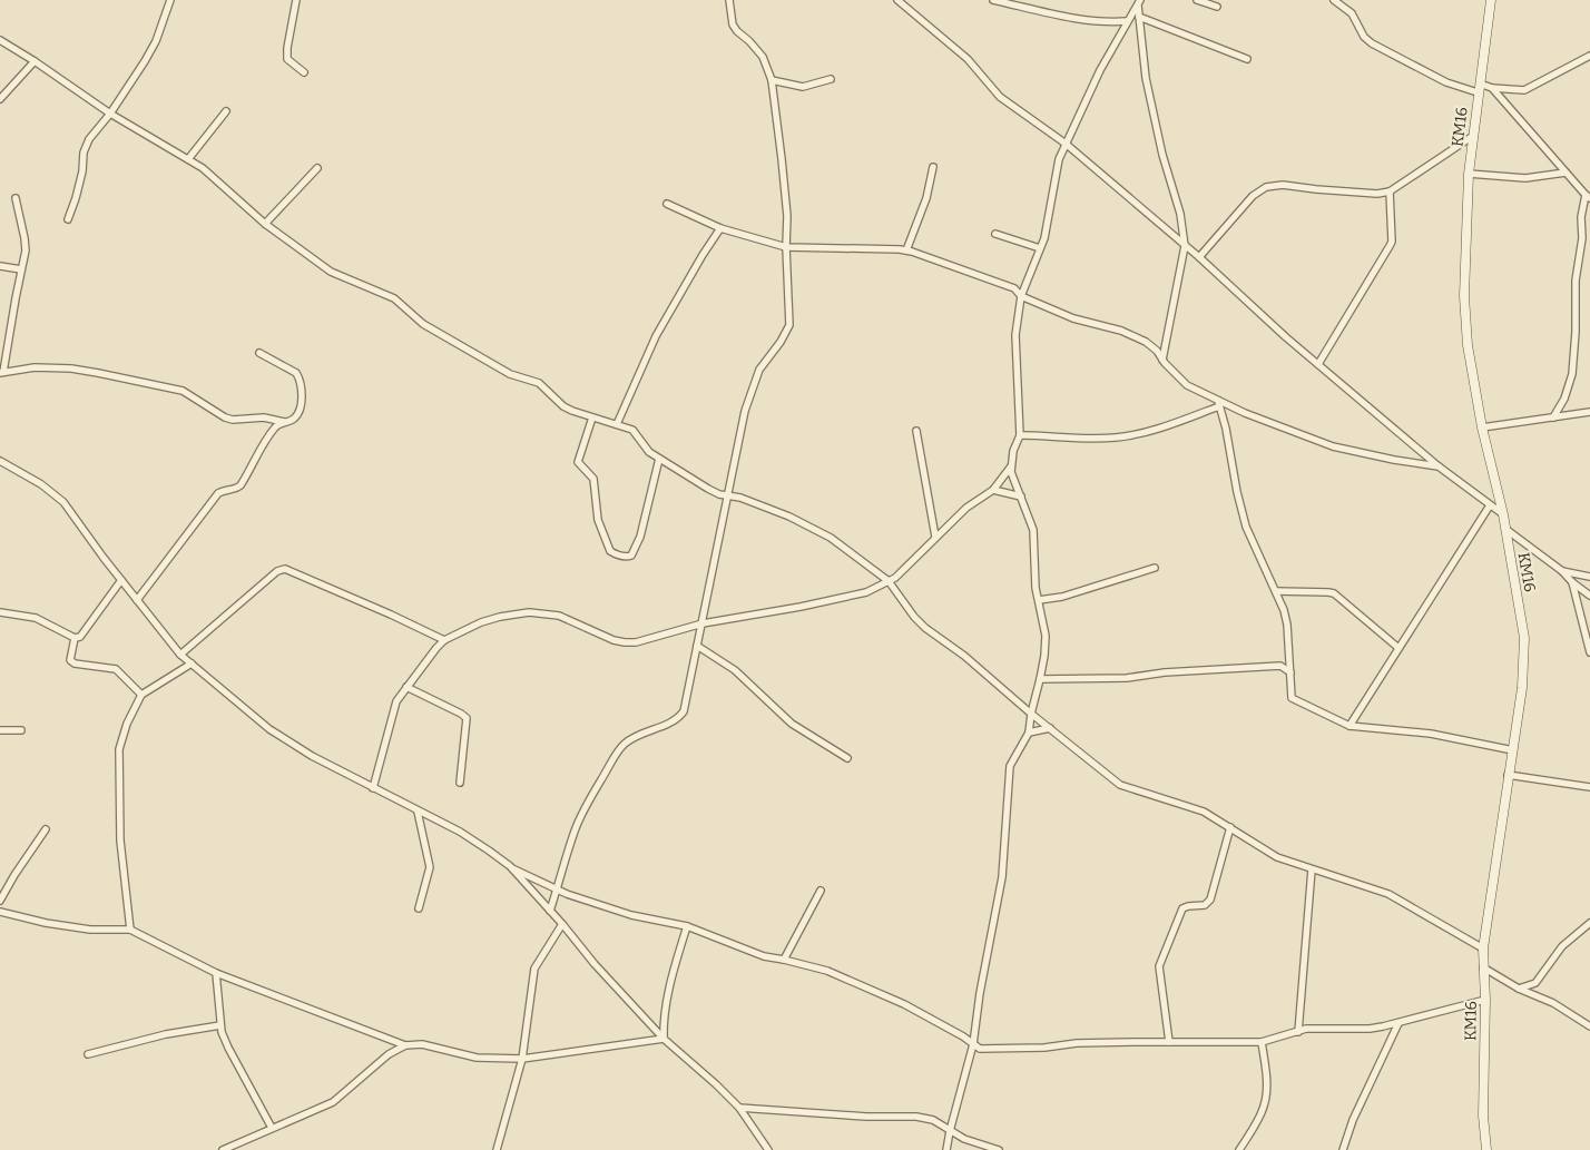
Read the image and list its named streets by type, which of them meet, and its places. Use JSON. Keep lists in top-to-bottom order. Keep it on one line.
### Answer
{"streets":{"street":["KM16"]}}
